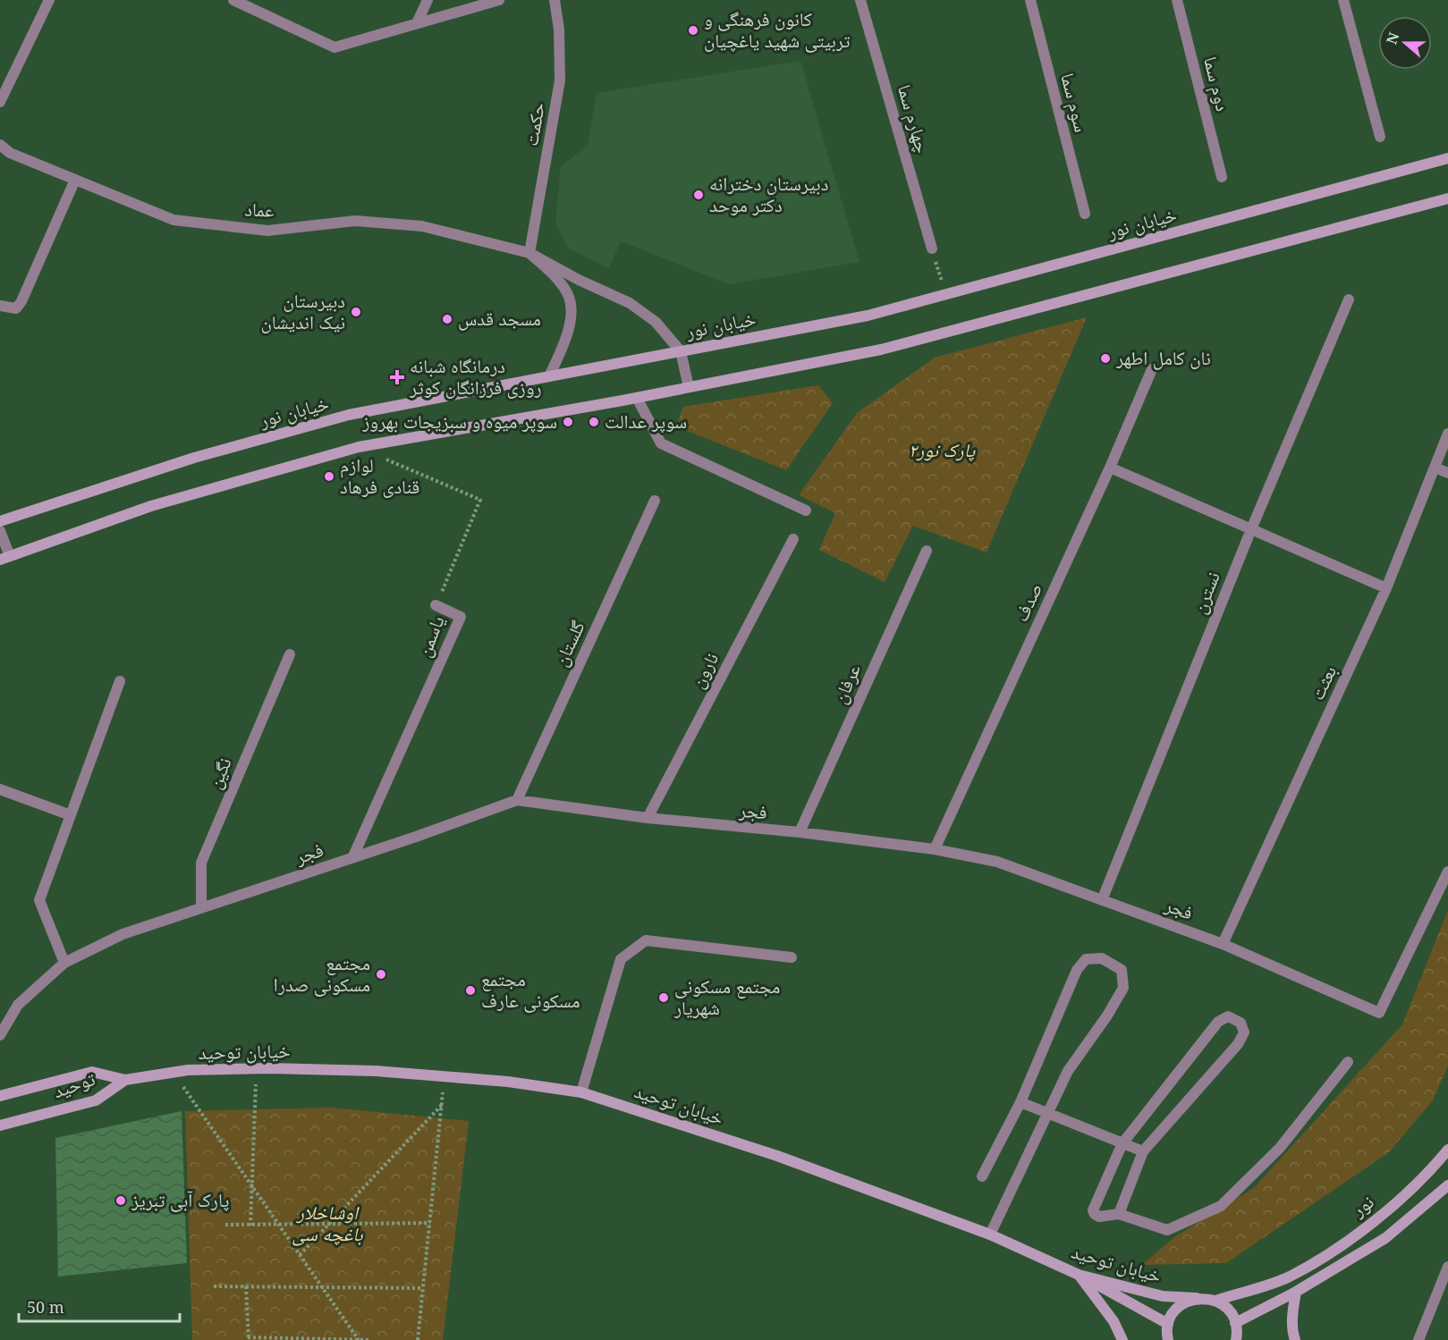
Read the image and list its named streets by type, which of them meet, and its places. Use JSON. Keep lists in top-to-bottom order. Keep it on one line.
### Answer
{"streets":{"main road":["خیابان نور","خیابان توحید","توحید","نور"],"street":["دوم سما","سوم سما","چهارم سما","حکمت","عماد","نسترن","صدف","یاسمن","گلستان","نارون","بعثت","عرفان","نگین","فجر"]},"crossings":[["حکمت","عماد"],["نسترن","فجر"],["صدف","فجر"],["یاسمن","فجر"],["گلستان","فجر"],["نارون","فجر"],["بعثت","فجر"],["عرفان","فجر"],["نگین","فجر"],["خیابان توحید","توحید"],["خیابان توحید","نور"]],"parks":["پارک نور۲","اوشاخلار باغچه سی"],"places":{"other":["کانون فرهنگی و تربیتی شهید یاغچیان","دبیرستان دخترانه دکتر موحد","دبیرستان نیک اندیشان","مسجد قدس","نان کامل اطهر","سوپر میوه و سبزیجات بهروز","سوپر عدالت","لوازم قنادی فرهاد","مجتمع مسکونی صدرا","مجتمع مسکونی عارف","مجتمع مسکونی شهریار","پارک آبی تبریز"],"health":["درمانگاه شبانه روزی فرزانگان کوثر"]},"scale_bar":"50 m","north":"left"}
